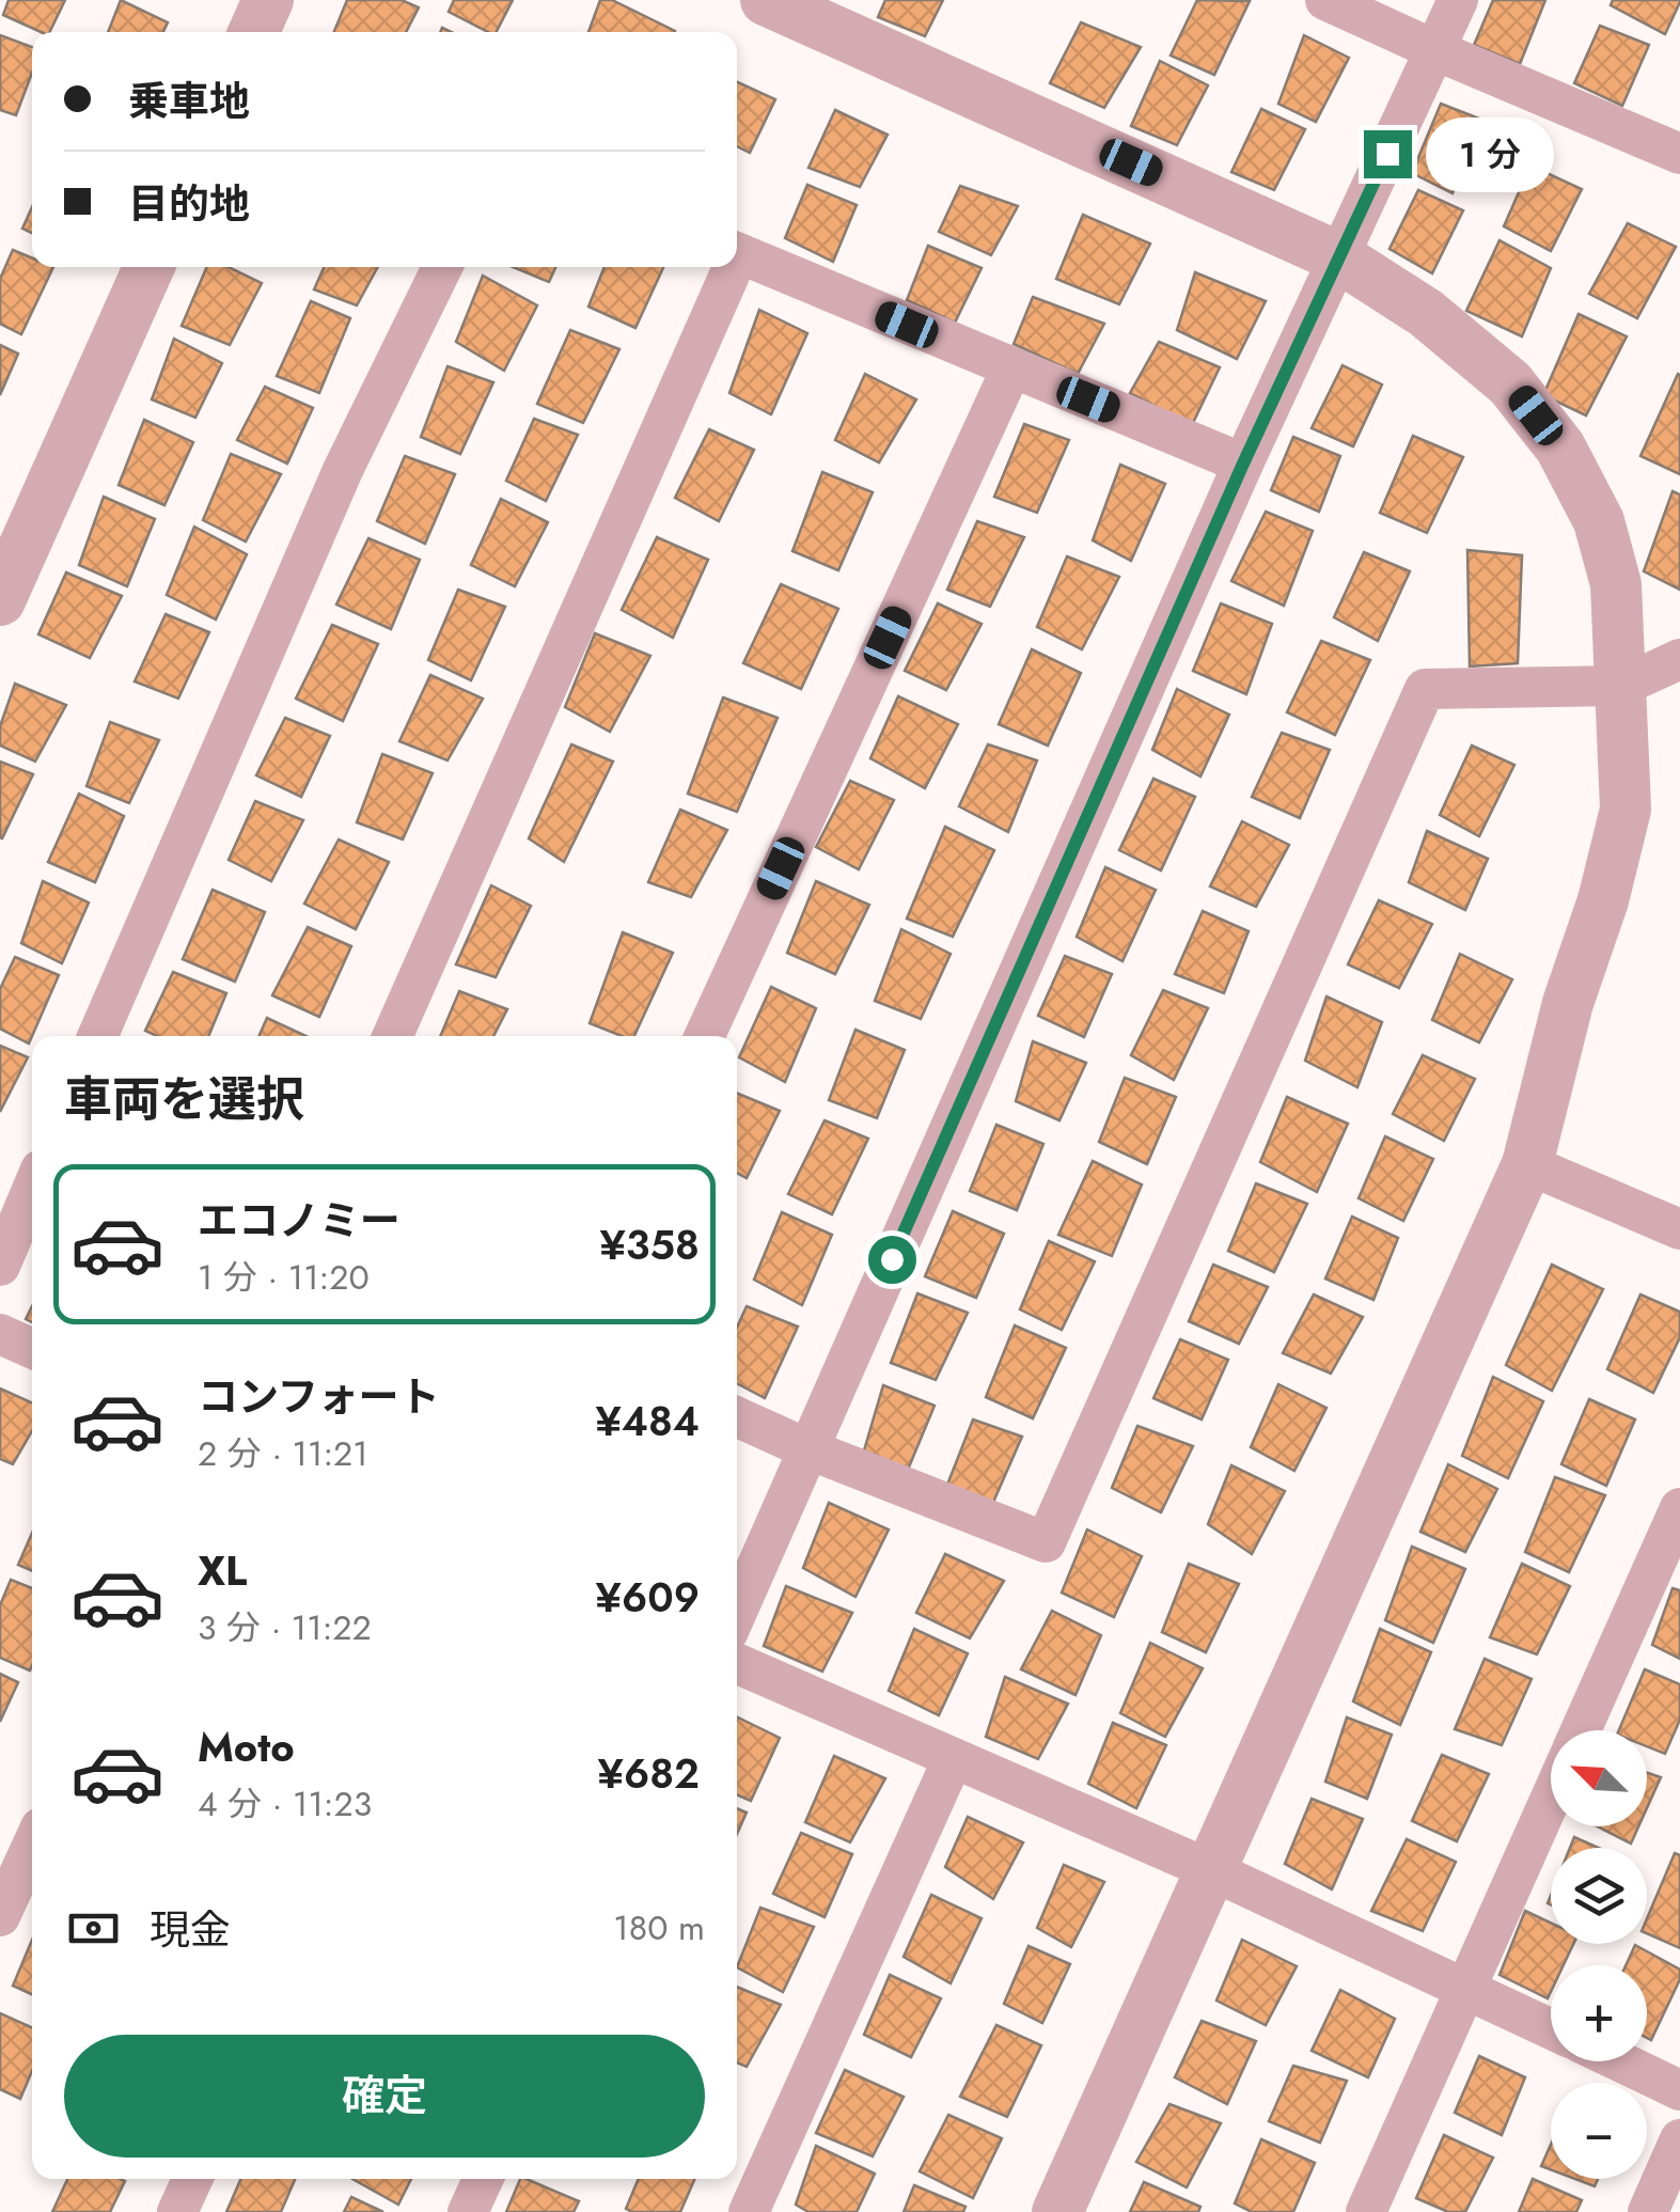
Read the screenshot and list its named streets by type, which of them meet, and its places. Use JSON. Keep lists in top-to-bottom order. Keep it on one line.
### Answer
{"north":"top left","page":{"banner":["乗車地","目的地"],"bubble":"1 分","heading":"車両を選択","list":[{"name":"エコノミー","note":"1 分 · 11:20","value":"¥358"},{"name":"コンフォート","note":"2 分 · 11:21","value":"¥484"},{"name":"XL","note":"3 分 · 11:22","value":"¥609"},{"name":"Moto","note":"4 分 · 11:23","value":"¥682"}],"map_buttons":["+","−"],"pay":["現金","180 m"],"buttons":"確定"}}
